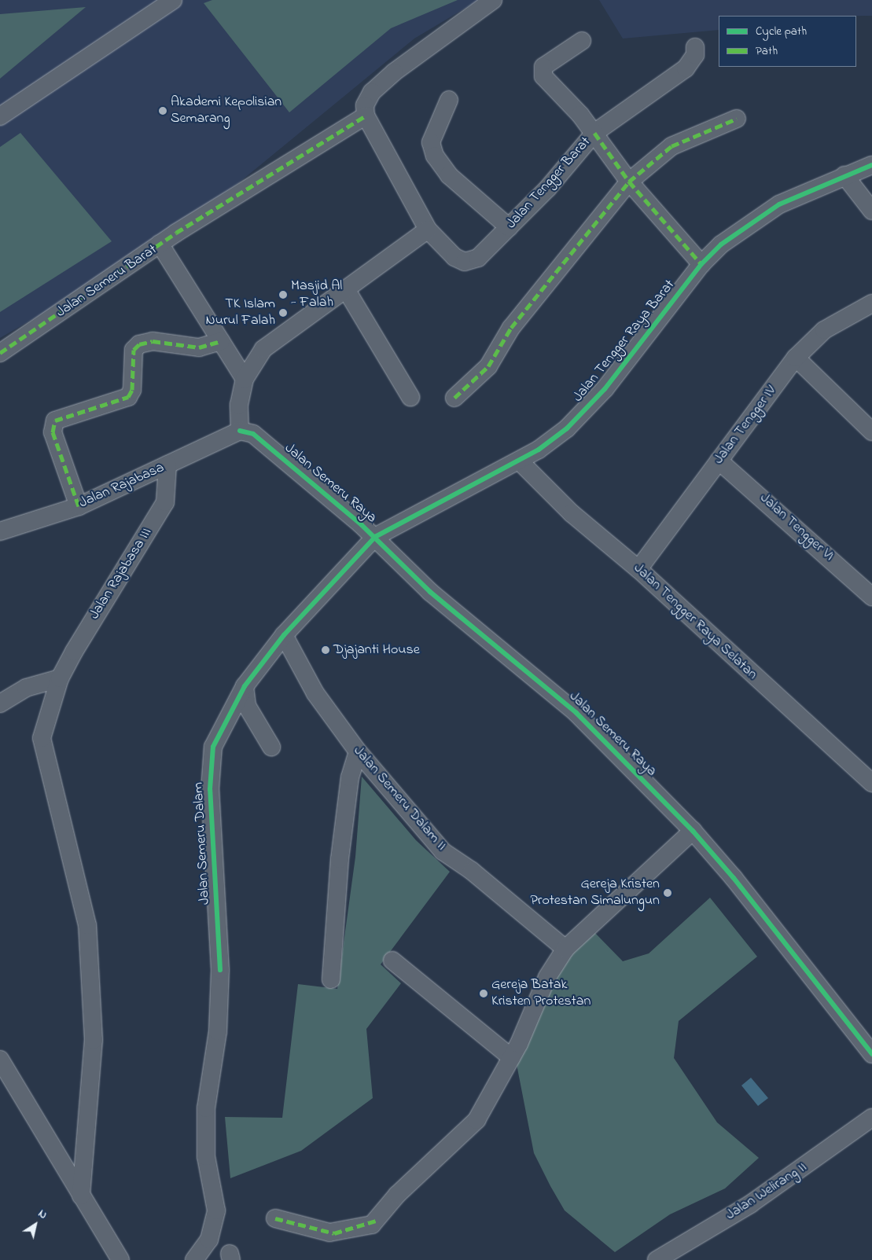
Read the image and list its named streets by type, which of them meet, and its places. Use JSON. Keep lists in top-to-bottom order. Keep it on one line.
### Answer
{"streets":{"street":["Jalan Tengger Barat","Jalan Semeru Barat","Jalan Tengger Raya Barat","Jalan Tengger IV","Jalan Semeru Raya","Jalan Rajabasa","Jalan Tengger VI","Jalan Rajabasa III","Jalan Tengger Raya Selatan","Jalan Semeru Dalam II","Jalan Semeru Dalam","Jalan Welirang II"]},"crossings":[["Jalan Tengger Barat","Jalan Tengger Raya Barat"],["Jalan Tengger Raya Barat","Jalan Semeru Raya"],["Jalan Tengger Raya Barat","Jalan Tengger Raya Selatan"],["Jalan Tengger Raya Barat","Jalan Semeru Dalam"],["Jalan Tengger IV","Jalan Tengger VI"],["Jalan Tengger IV","Jalan Tengger Raya Selatan"],["Jalan Semeru Raya","Jalan Rajabasa"],["Jalan Semeru Raya","Jalan Semeru Dalam"],["Jalan Rajabasa","Jalan Rajabasa III"],["Jalan Semeru Dalam II","Jalan Semeru Dalam"]],"places":["Akademi Kepolisian Semarang","Masjid Al - Falah","TK Islam Nurul Falah","Djajanti House","Gereja Kristen Protestan Simalungun","Gereja Batak Kristen Protestan"],"legend":["Cycle path","Path"],"north":"top right"}
